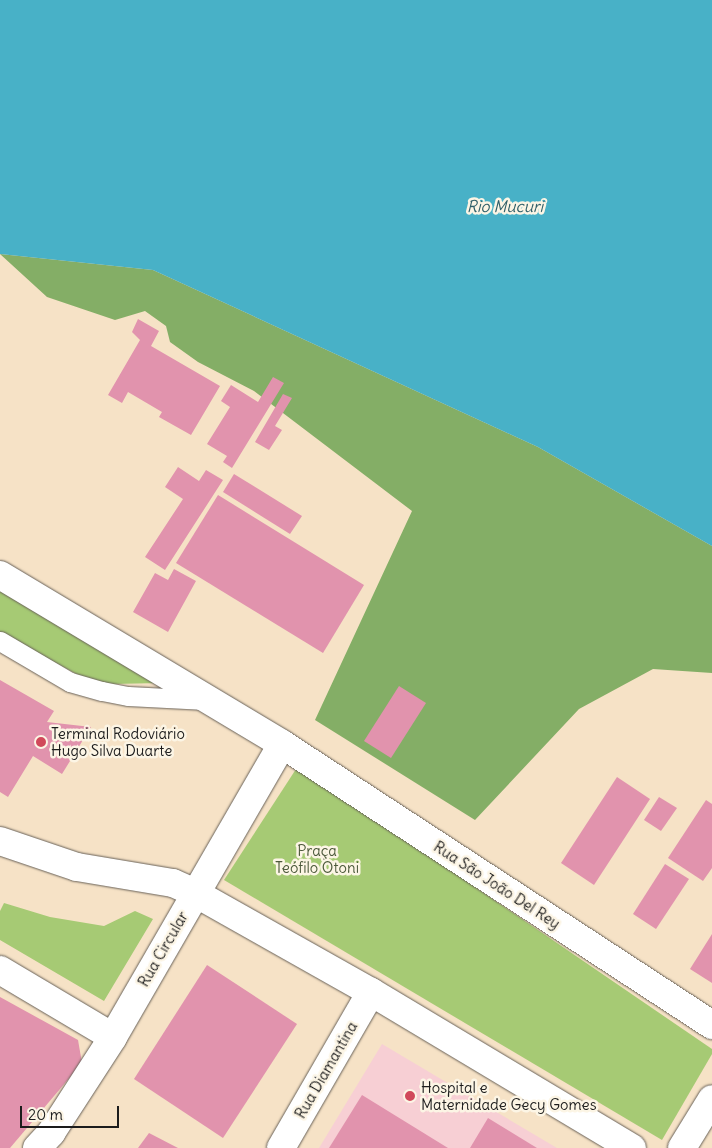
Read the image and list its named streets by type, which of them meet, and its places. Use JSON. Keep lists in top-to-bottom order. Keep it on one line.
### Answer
{"streets":{"street":["Rua São João Del Rey","Rua Circular","Rua Diamantina"]},"crossings":[["Rua São João Del Rey","Rua Circular"]],"water":["Rio Mucuri"],"parks":["Praça Teófilo Otoni"],"places":["Terminal Rodoviário Hugo Silva Duarte","Hospital e Maternidade Gecy Gomes"],"scale_bar":"20 m"}
